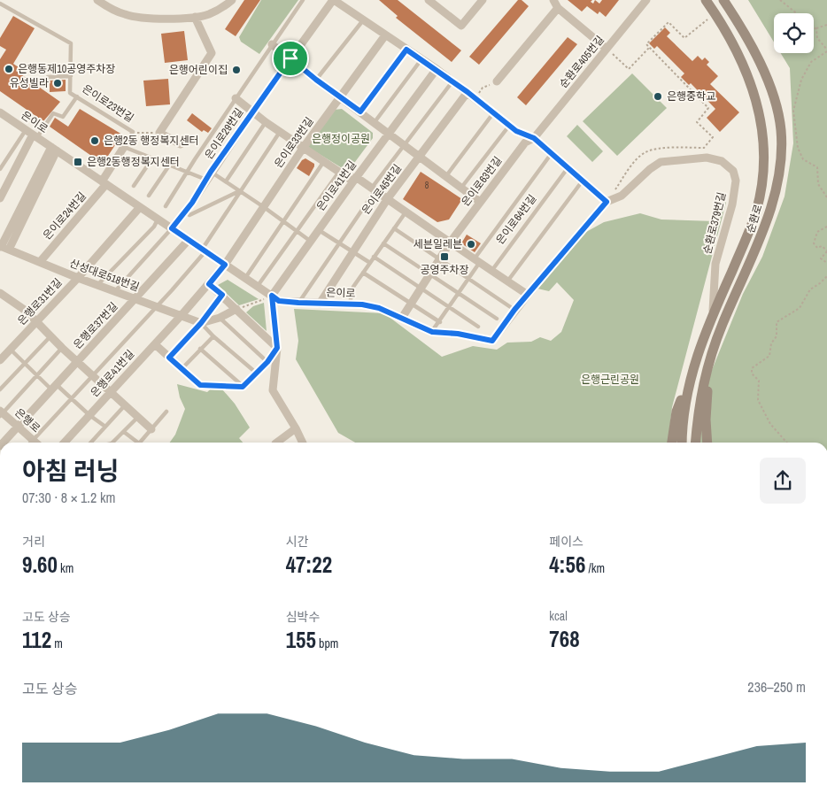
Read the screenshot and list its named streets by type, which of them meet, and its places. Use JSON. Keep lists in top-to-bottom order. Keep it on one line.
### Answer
{"streets":{"main road":["순환로"],"street":["순환로405번길","은이로23번길","은이로","은이로29번길","은이로33번길","은이로63번길","은이로41번길","은이로45번길","은이로24번길","순환로379번길","산성대로518번길","은행로31번길","은행로37번길","은행로41번길","은행로"],"lane":["은이로64번길"]},"crossings":[["순환로405번길","은이로63번길"],["은이로23번길","은이로"],["은이로23번길","은이로24번길"],["은이로","은이로29번길"],["은이로","은이로33번길"],["은이로","은이로63번길"],["은이로","은이로41번길"],["은이로","은이로45번길"],["은이로","은이로24번길"],["은이로","은행로37번길"],["은이로29번길","은이로33번길"],["은이로29번길","은이로41번길"],["은이로24번길","산성대로518번길"],["순환로","순환로379번길"],["산성대로518번길","은행로31번길"],["산성대로518번길","은행로37번길"],["산성대로518번길","은행로41번길"],["은행로37번길","은행로"]],"parks":["은행정이공원","은행근린공원"],"places":{"other":["은행동제10공영주차장","은행어린이집","유성빌라","은행중학교","은행2동 행정복지센터","세븐일레븐"],"transit":["은행2동행정복지센터","공영주차장"]},"house_numbers":["8"],"page":{"heading":["아침 러닝","07:30 · 8 × 1.2 km"],"stats":[["거리","9.60 km"],["시간","47:22"],["페이스","4:56 /km"],["고도 상승","112 m"],["심박수","155 bpm"],["kcal","768"]],"chart":["고도 상승","236–250 m"]}}
